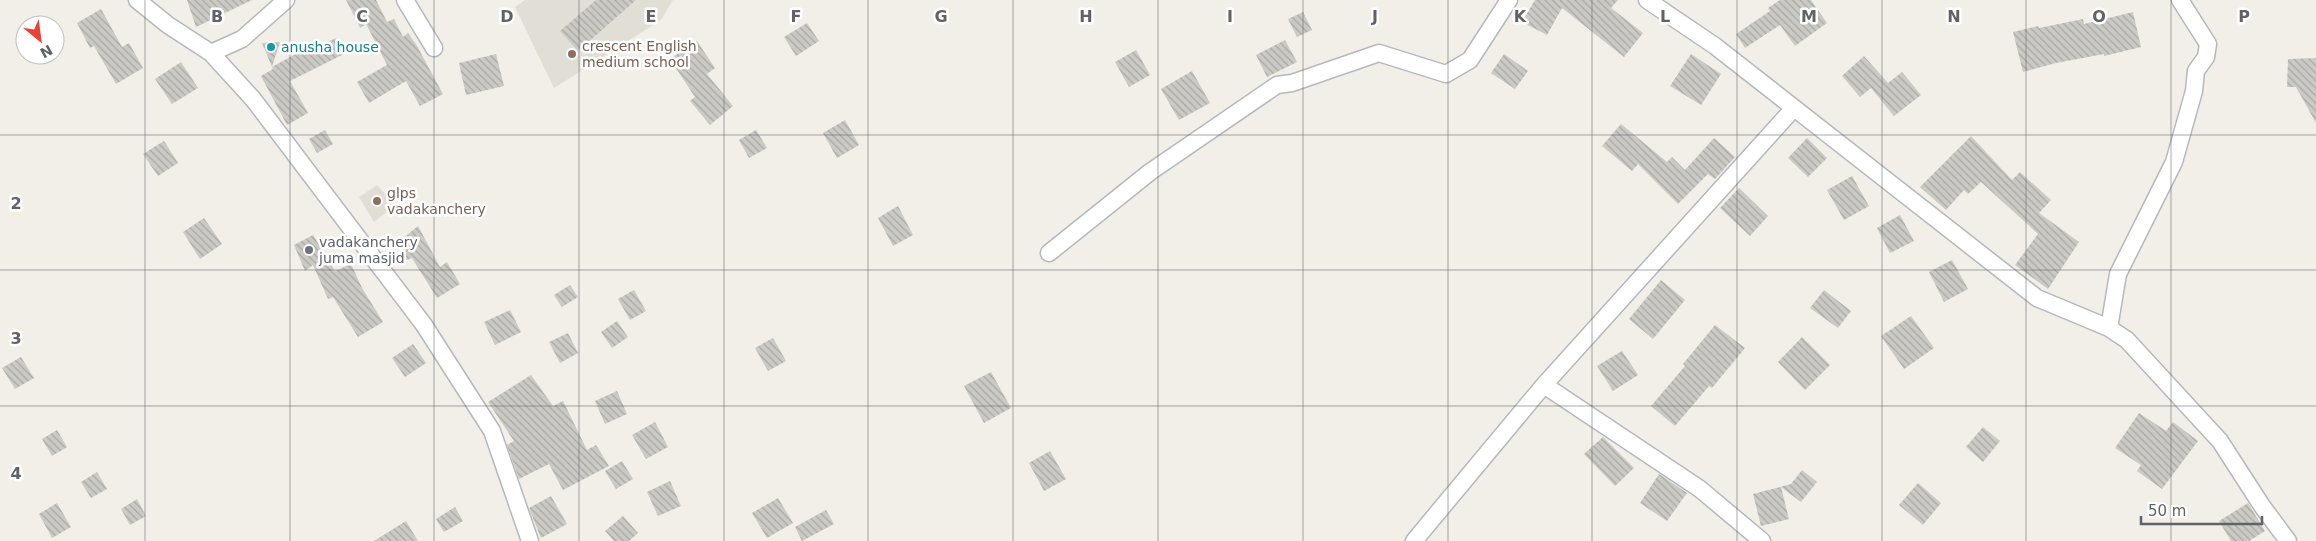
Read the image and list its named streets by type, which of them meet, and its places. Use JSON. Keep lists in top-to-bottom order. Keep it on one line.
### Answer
{"places":["anusha house","crescent English medium school","glps vadakanchery","vadakanchery juma masjid"],"scale_bar":"50 m","north":"bottom right","grid":{"columns":["B","C","D","E","F","G","H","I","J","K","L","M","N","O","P"],"rows":["2","3","4"]}}
